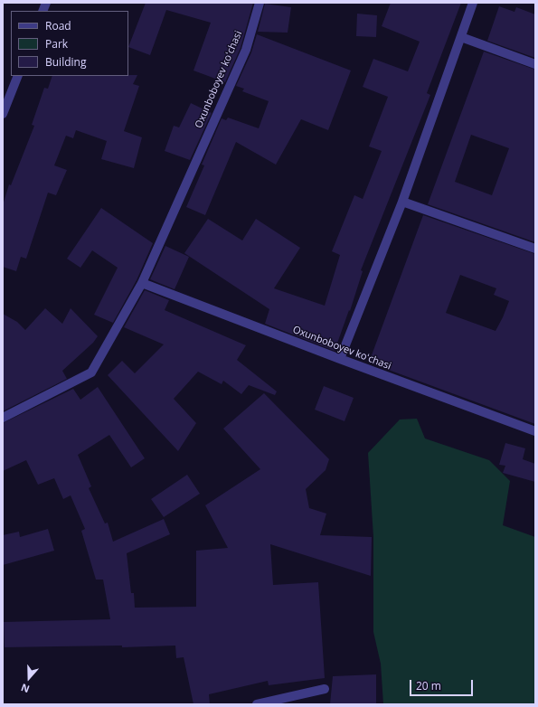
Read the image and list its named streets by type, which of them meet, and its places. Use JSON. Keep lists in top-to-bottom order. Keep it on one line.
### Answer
{"streets":{"street":["Oxunboboyev koʻchasi"]},"legend":["Road","Park","Building"],"scale_bar":"20 m","north":"bottom"}
